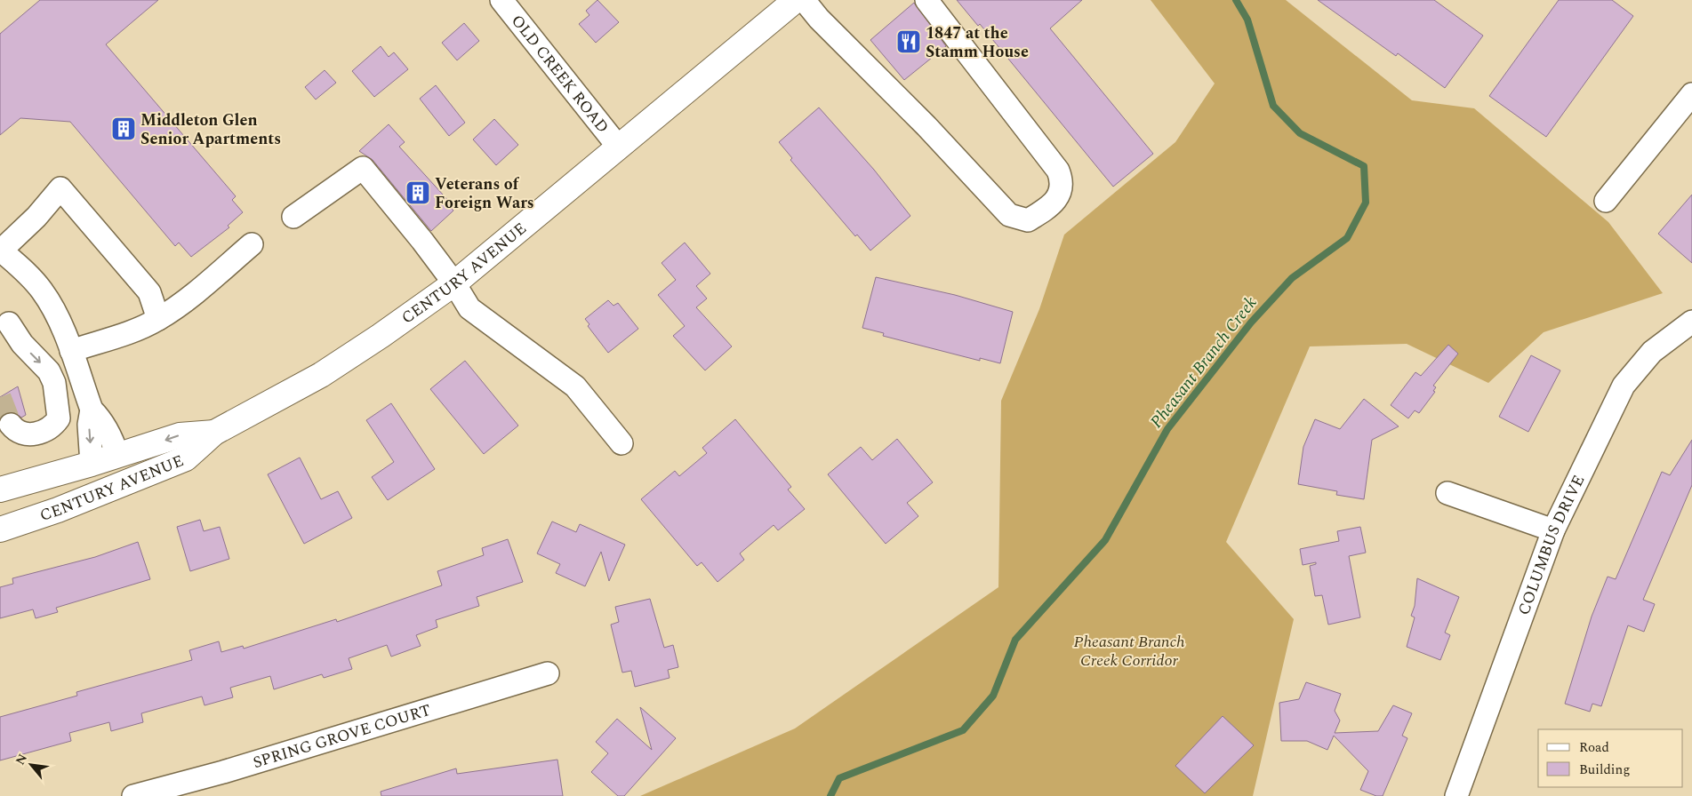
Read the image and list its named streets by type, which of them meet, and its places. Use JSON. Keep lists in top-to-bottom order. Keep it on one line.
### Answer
{"streets":{"main road":["CENTURY AVENUE"],"street":["OLD CREEK ROAD","COLUMBUS DRIVE","SPRING GROVE COURT"]},"crossings":[["OLD CREEK ROAD","CENTURY AVENUE"]],"water":["Pheasant Branch Creek"],"parks":["Pheasant Branch Creek Corridor"],"places":{"restaurant":["1847 at the Stamm House"],"building":["Middleton Glen Senior Apartments","Veterans of Foreign Wars"]},"legend":["Road","Building"],"north":"top left"}
